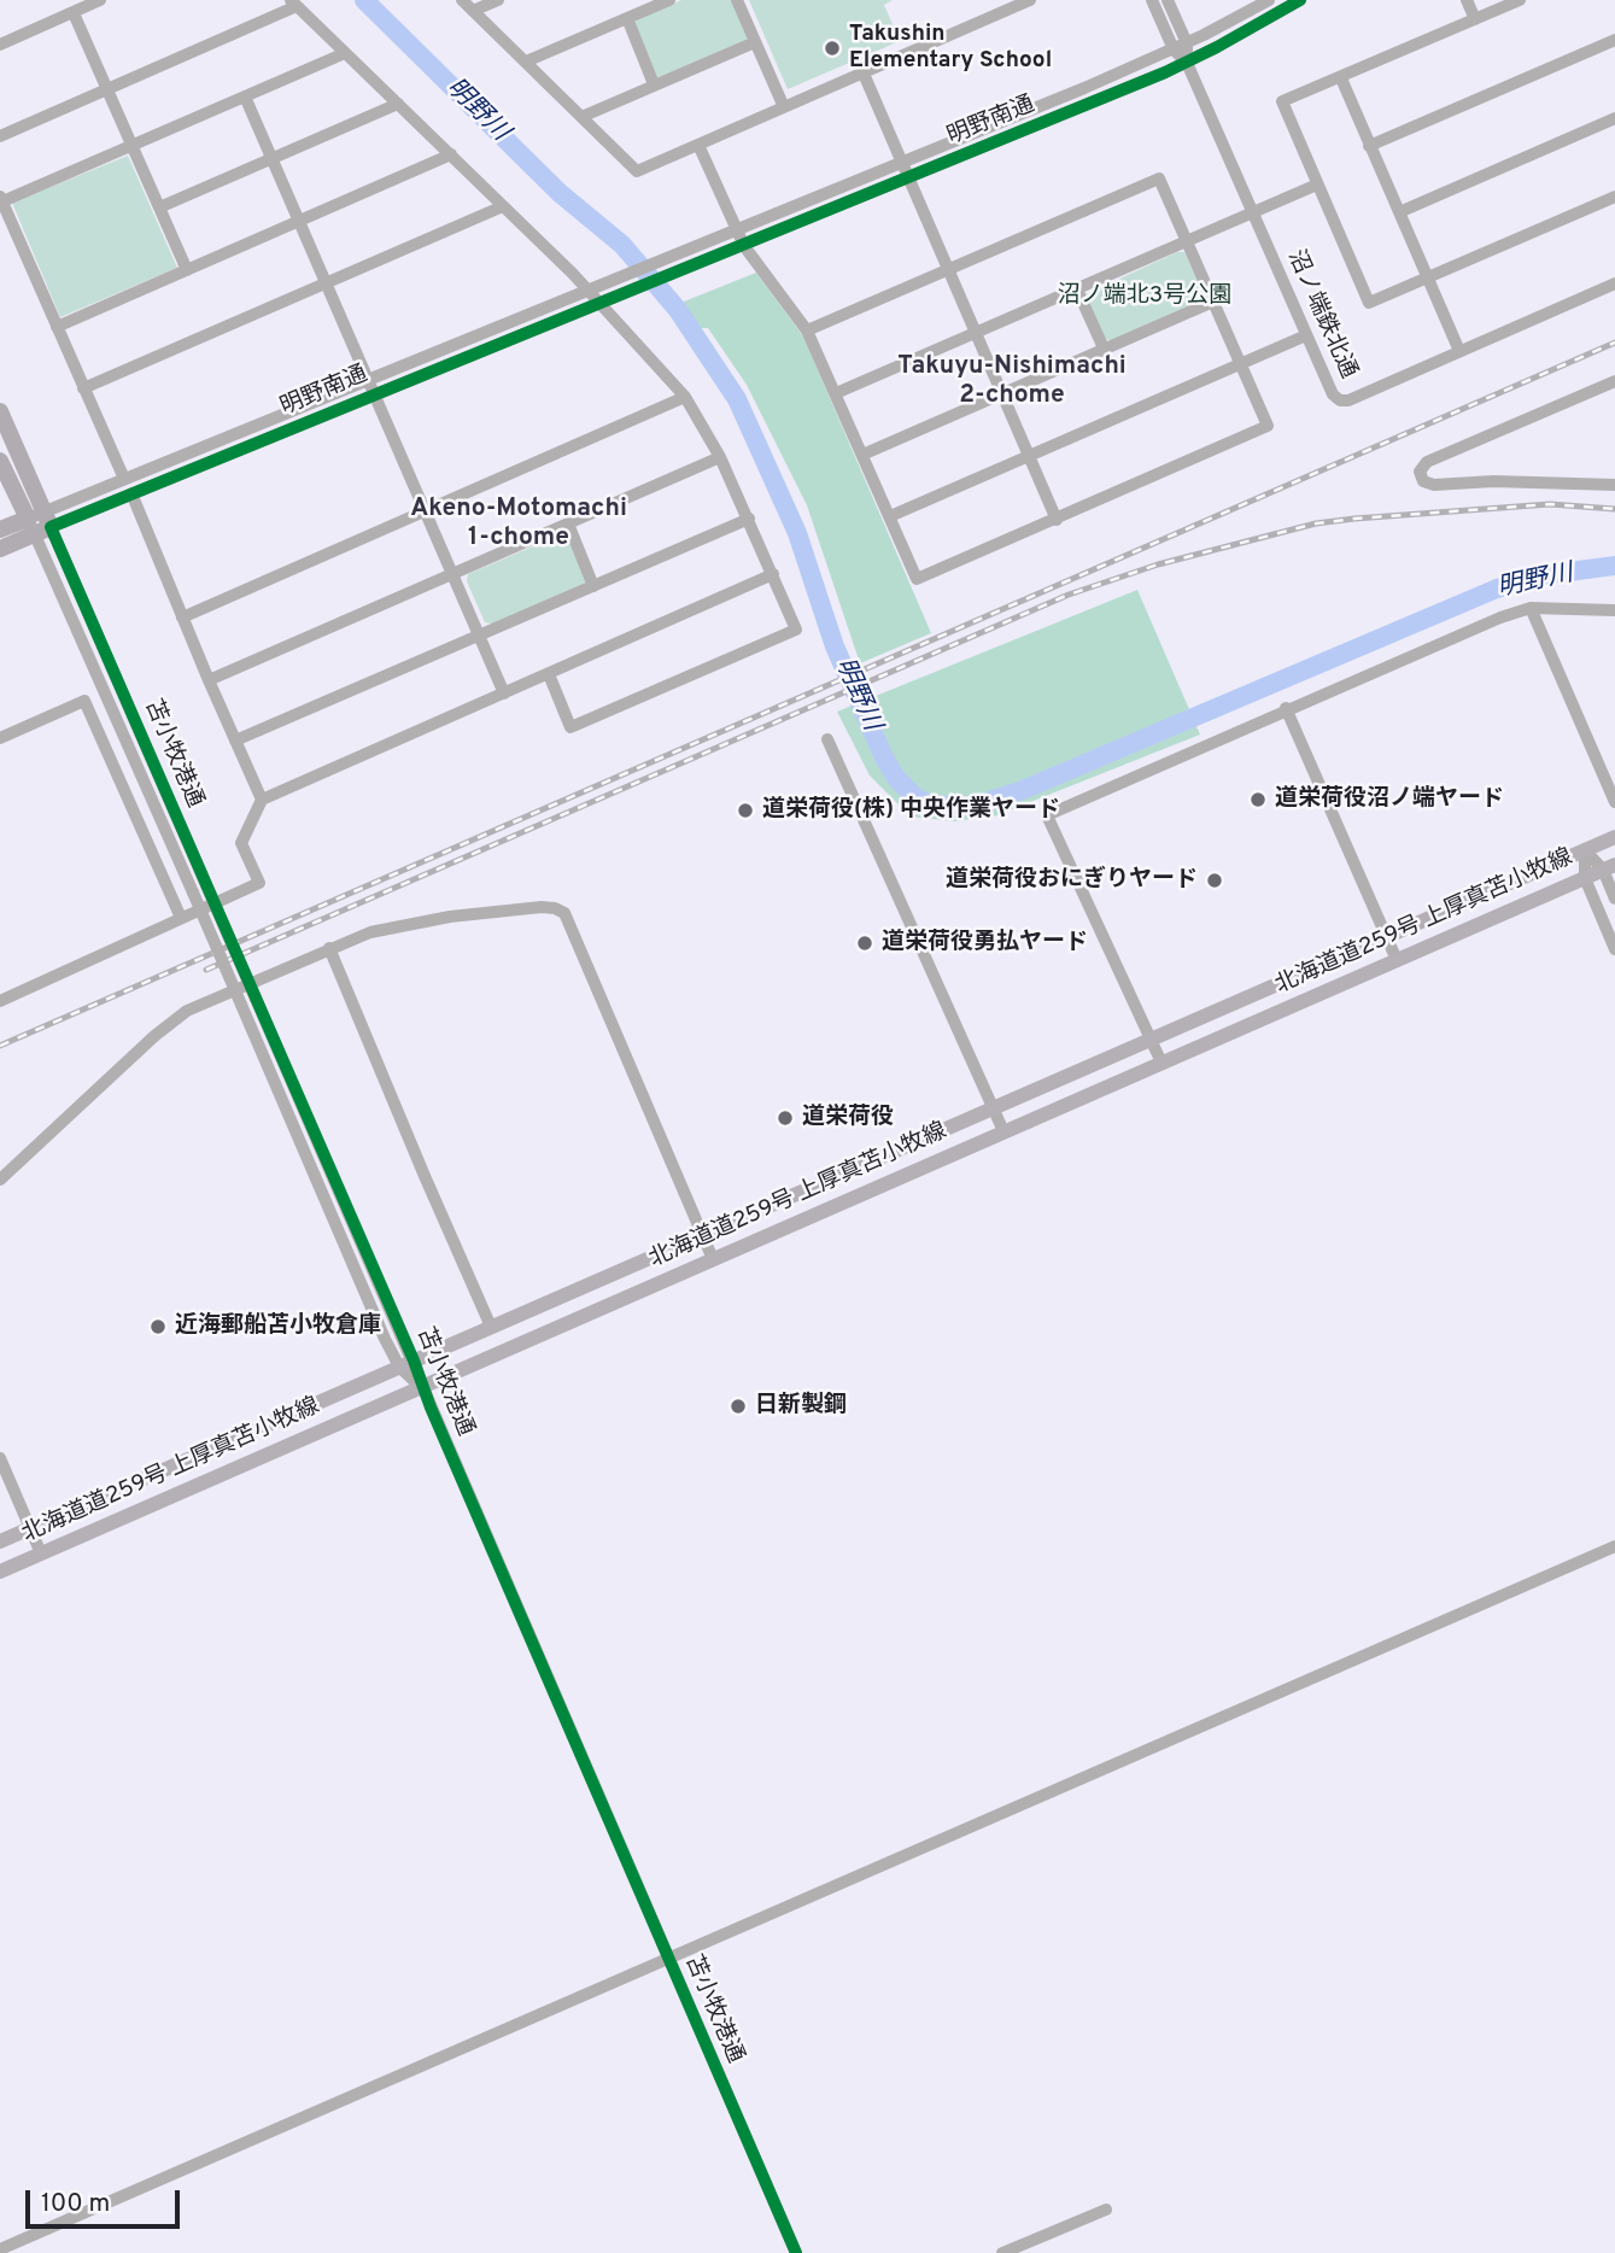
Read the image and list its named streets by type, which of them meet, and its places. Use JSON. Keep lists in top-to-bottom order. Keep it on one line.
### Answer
{"streets":{"main road":["北海道道259号 上厚真苫小牧線"],"street":["明野南通","沼ノ端鉄北通","苫小牧港通"]},"crossings":[["明野南通","沼ノ端鉄北通"],["明野南通","苫小牧港通"],["苫小牧港通","北海道道259号 上厚真苫小牧線"]],"districts":["Takuyu-Nishimachi 2-chome","Akeno-Motomachi 1-chome"],"water":["明野川"],"parks":["沼ノ端北3号公園"],"places":["Takushin Elementary School","道栄荷役沼ノ端ヤード","道栄荷役(株) 中央作業ヤード","道栄荷役おにぎりヤード","道栄荷役勇払ヤード","道栄荷役","近海郵船苫小牧倉庫","日新製鋼"],"scale_bar":"100 m"}
